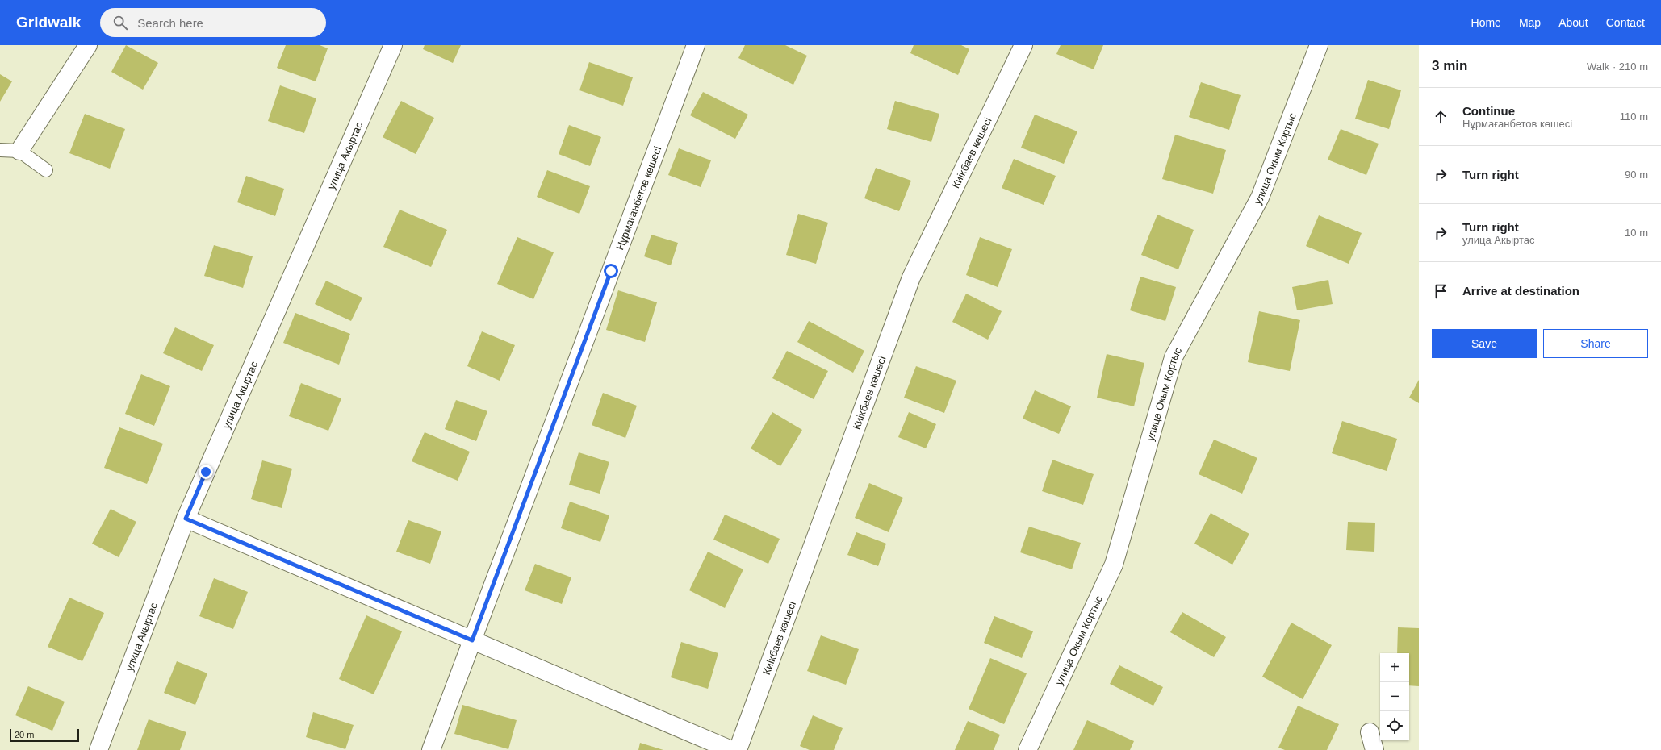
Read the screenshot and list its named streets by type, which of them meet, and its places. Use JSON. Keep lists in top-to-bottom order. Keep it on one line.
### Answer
{"streets":{"street":["Киікбаев көшесі","улица Акыртас","улица Окым Кортыс","Нұрмағанбетов көшесі"]},"scale_bar":"20 m","page":{"header":"Gridwalk","search":"Search here","nav":["Home","Map","About","Contact"],"heading":["3 min","Walk · 210 m"],"list":[["Continue","Нұрмағанбетов көшесі","110 m"],["Turn right","90 m"],["Turn right","улица Акыртас","10 m"],"Arrive at destination"],"buttons":["Save","Share"],"map_buttons":["+","−"],"scale":"20 m"}}
